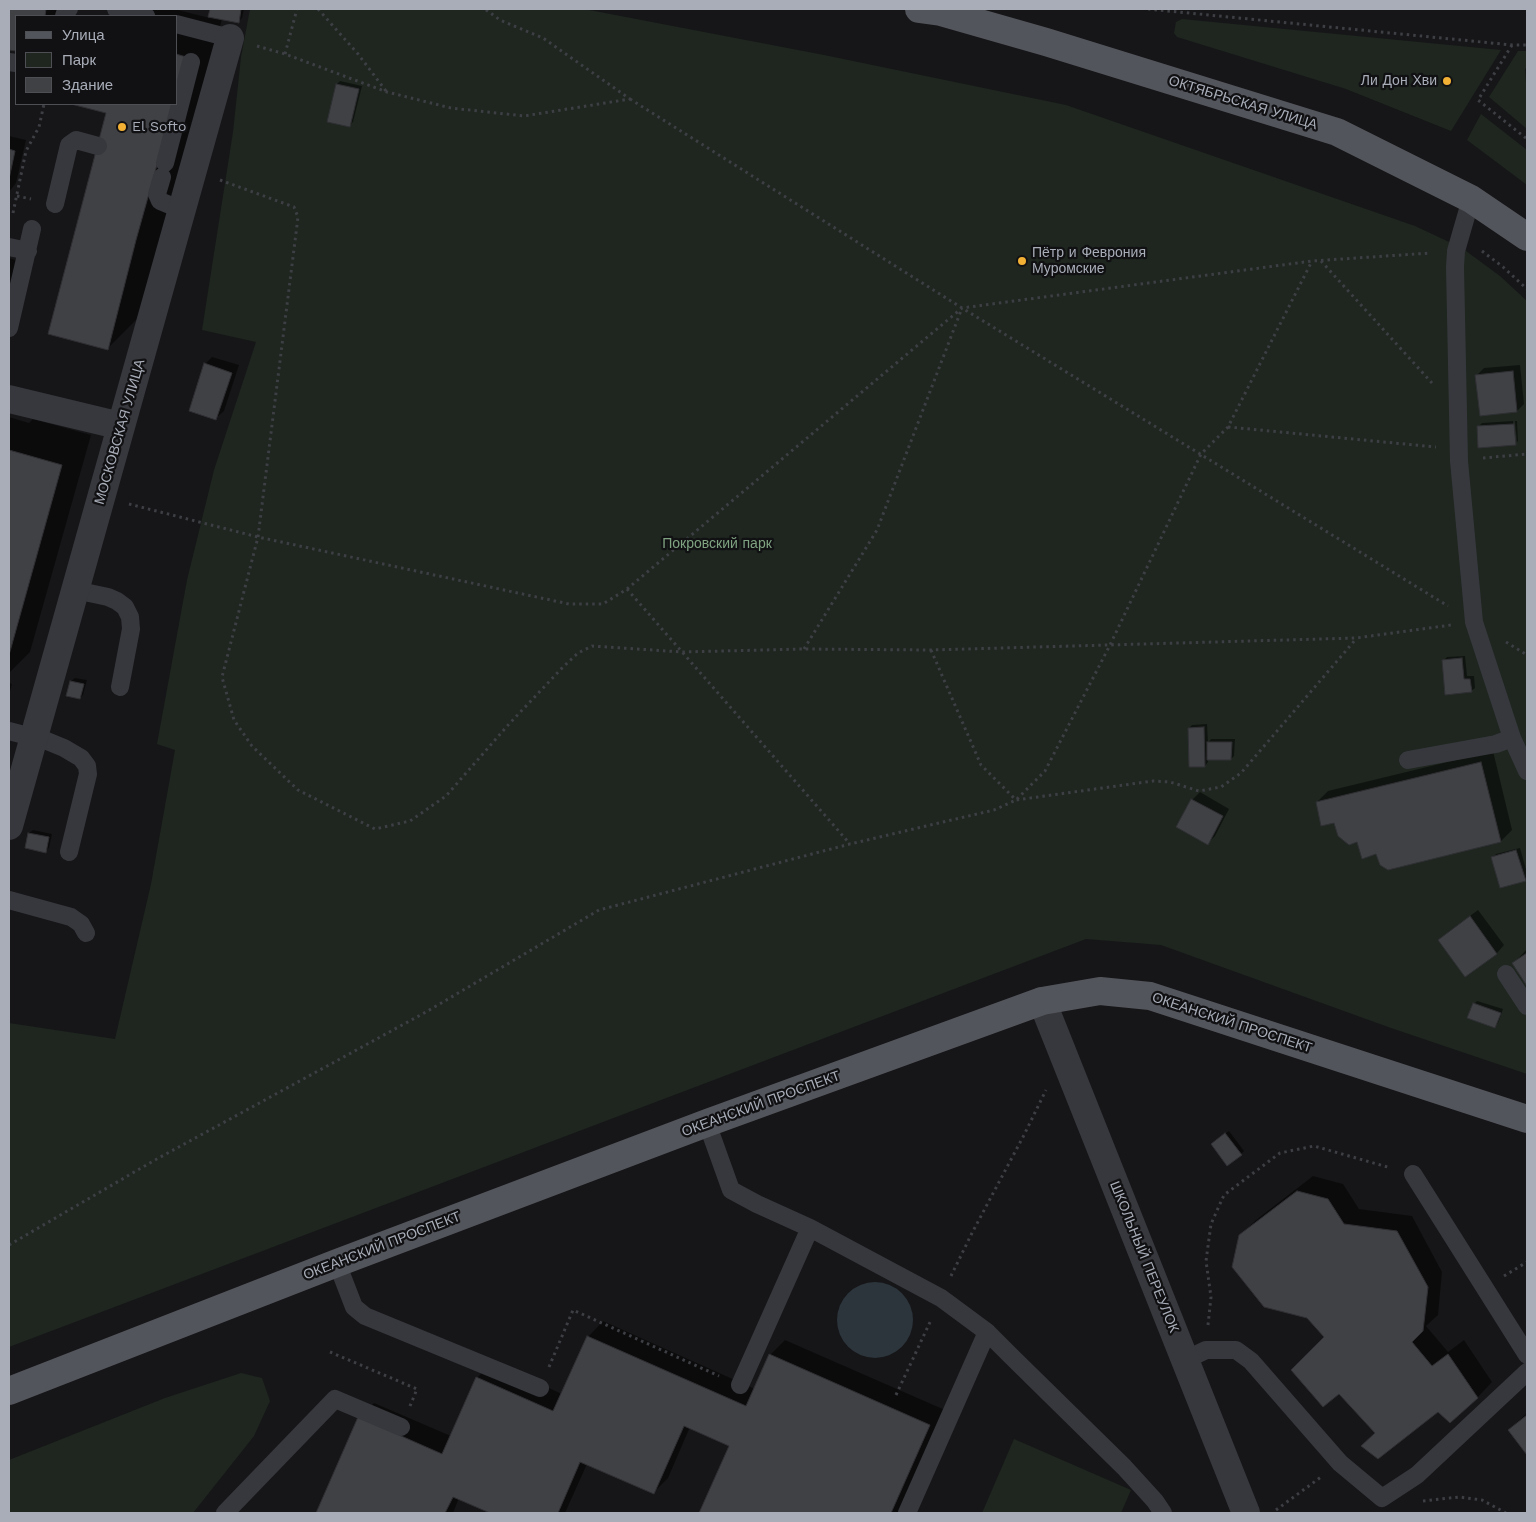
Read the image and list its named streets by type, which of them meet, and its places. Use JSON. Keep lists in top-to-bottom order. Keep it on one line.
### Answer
{"streets":{"main road":["ОКТЯБРЬСКАЯ УЛИЦА","ОКЕАНСКИЙ ПРОСПЕКТ"],"street":["МОСКОВСКАЯ УЛИЦА","ШКОЛЬНЫЙ ПЕРЕУЛОК"]},"crossings":[["ОКЕАНСКИЙ ПРОСПЕКТ","ШКОЛЬНЫЙ ПЕРЕУЛОК"]],"parks":["Покровский парк"],"places":["Ли Дон Хви","El Softo","Пётр и Феврония Муромские"],"legend":["Улица","Парк","Здание"]}
